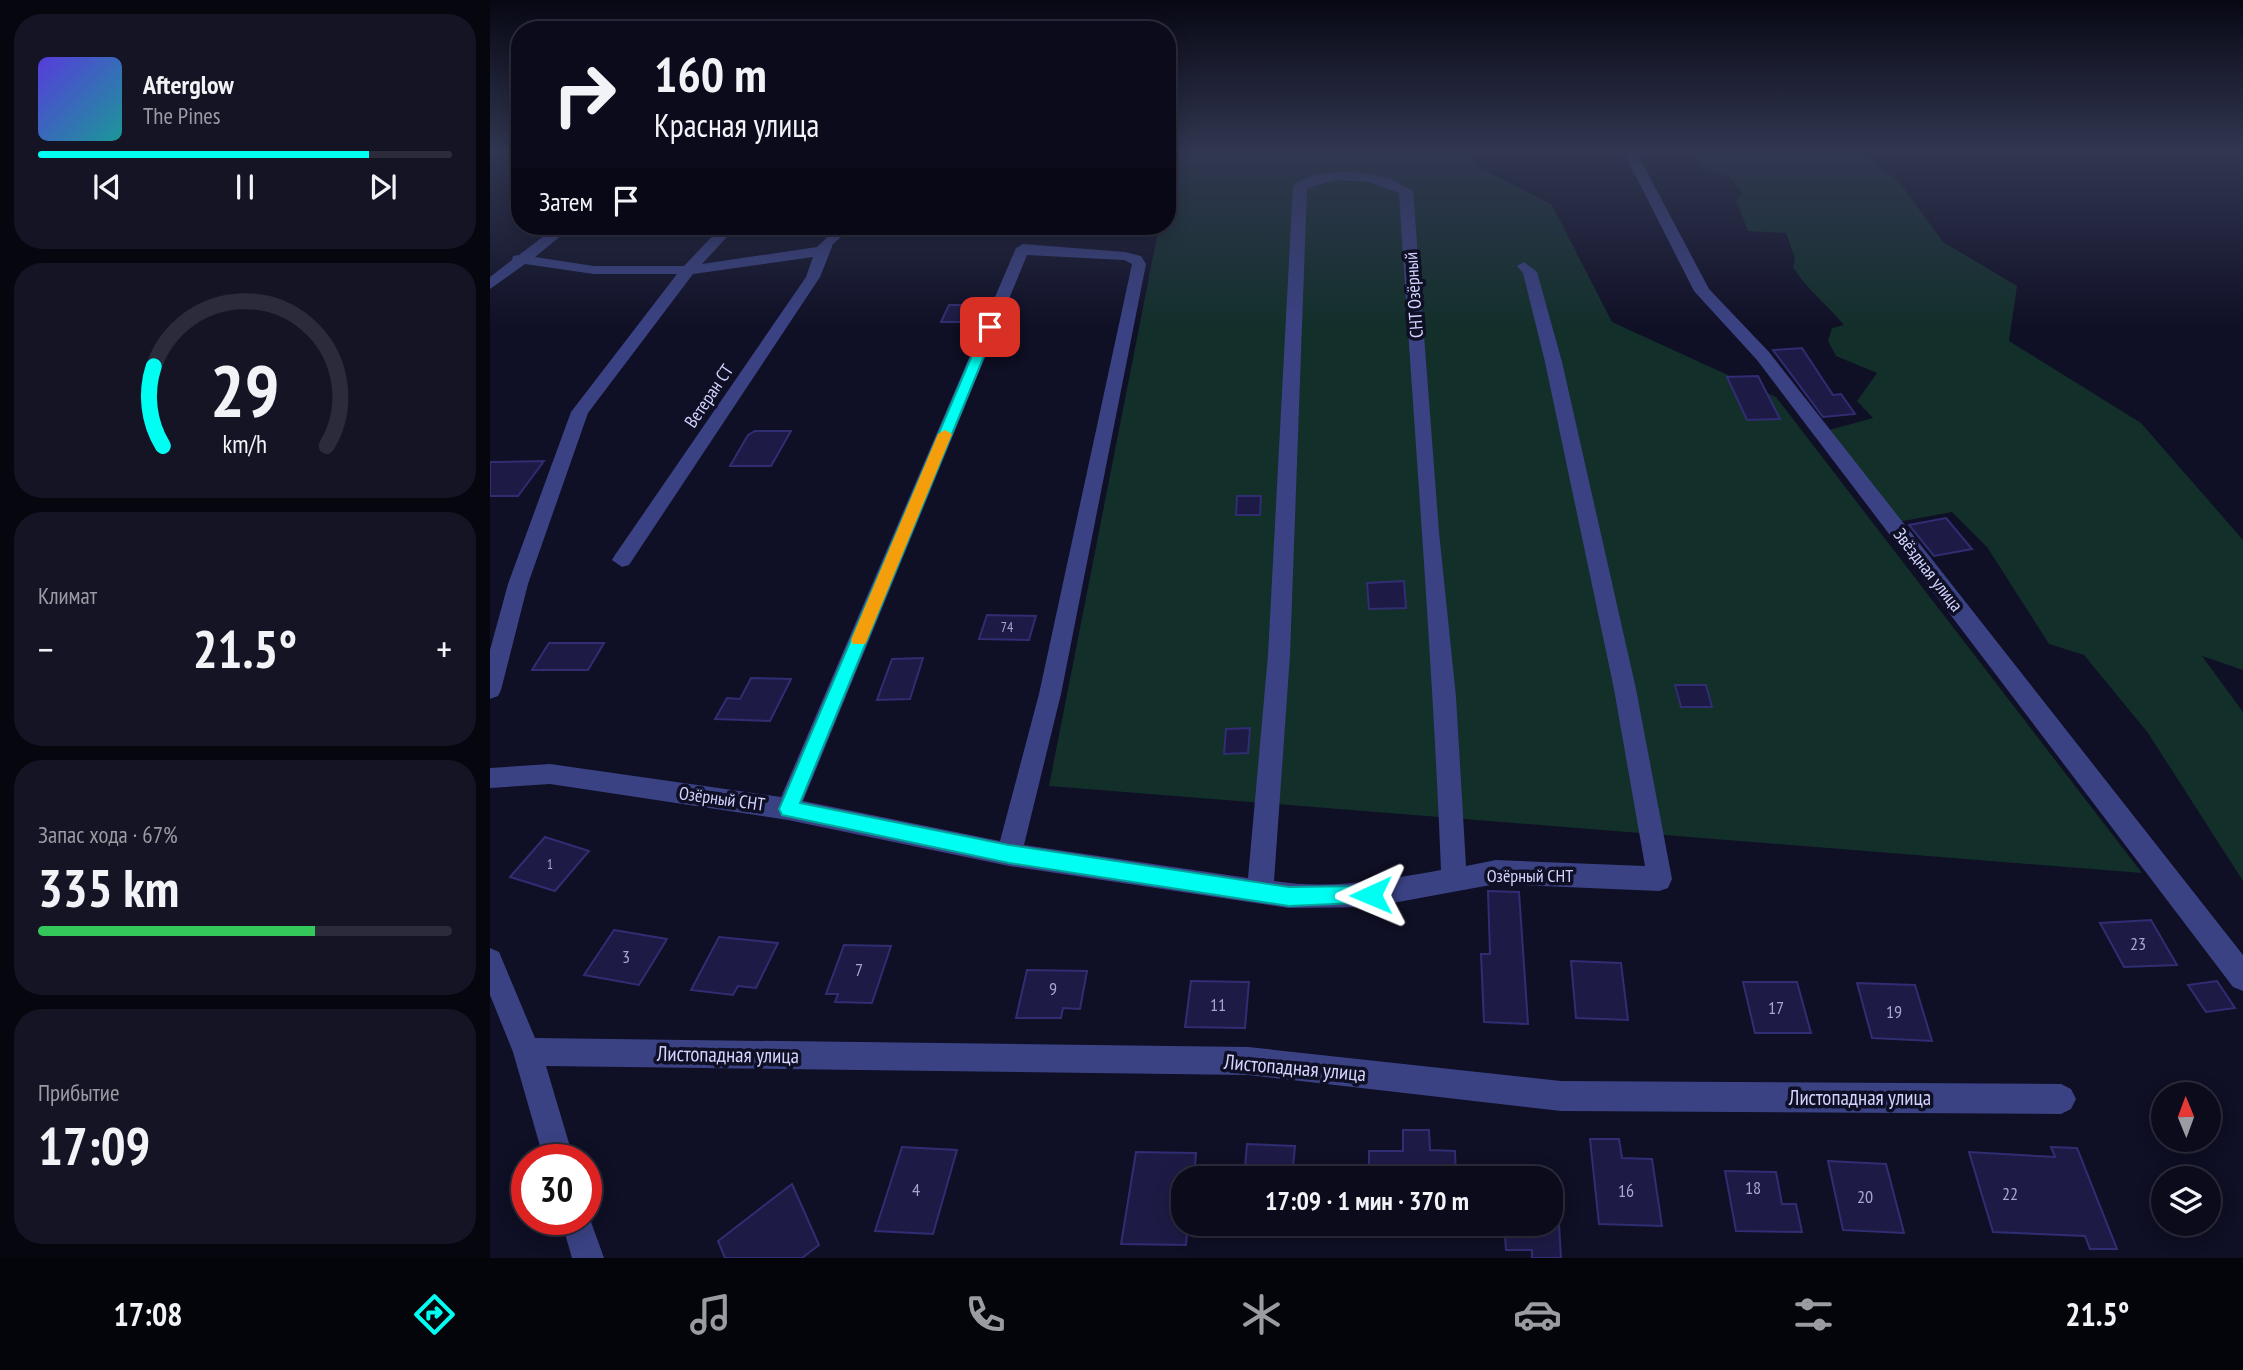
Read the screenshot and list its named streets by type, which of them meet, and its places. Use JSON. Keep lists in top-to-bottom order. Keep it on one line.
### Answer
{"streets":{"street":["СНТ Озёрный","Ветеран СТ","Звёздная улица","Озёрный СНТ","Листопадная улица"]},"crossings":[["СНТ Озёрный","Озёрный СНТ"]],"house_numbers":["74","1","23","3","7","9","11","17","19","18","4","16","22","20"],"north":"top","page":{"turn":["160 m","Красная улица"],"song":["Afterglow","The Pines"],"then":"Затем","tile":["Климат",["Запас хода · 67%","335 km"],["Прибытие","17:09"]],"heat":["−","21.5°","+"],"limit":"30","trip":"17:09 · 1 мин · 370 m","tabs":["17:08","21.5°"],"gauge":["29","km/h"]}}
